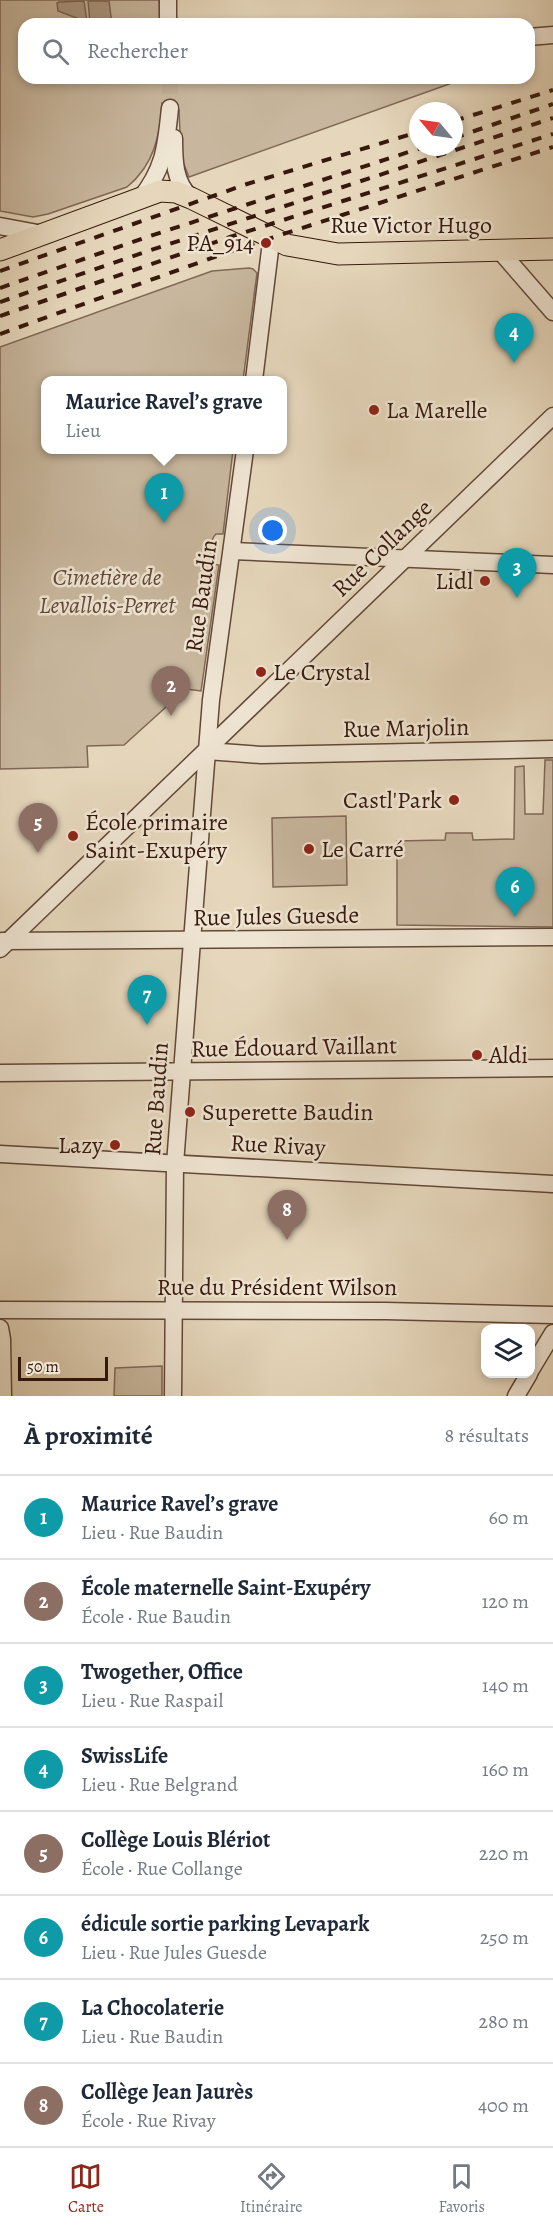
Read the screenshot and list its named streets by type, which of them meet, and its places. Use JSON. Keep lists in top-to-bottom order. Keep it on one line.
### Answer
{"streets":{"main road":["Rue Victor Hugo"],"street":["Rue Collange","Rue Baudin","Rue Marjolin","Rue Jules Guesde","Rue Édouard Vaillant","Rue Rivay","Rue du Président Wilson"]},"crossings":[["Rue Collange","Rue Baudin"],["Rue Collange","Rue Marjolin"],["Rue Baudin","Rue Marjolin"],["Rue Baudin","Rue Jules Guesde"],["Rue Baudin","Rue Édouard Vaillant"],["Rue Baudin","Rue Rivay"],["Rue Baudin","Rue du Président Wilson"]],"parks":["Cimetière de Levallois-Perret"],"places":["PA_914","La Marelle","Lidl","Le Crystal","Castl'Park","École primaire Saint-Exupéry","Le Carré","Aldi","Superette Baudin","Lazy"],"scale_bar":"50 m","north":"top left","page":{"search":"Rechercher","pins":["4","1","3","2","5","6","7","8"],"popup":["Maurice Ravel’s grave","Lieu"],"scale":"50 m","heading":["À proximité","8 résultats"],"list":[{"mark":"1","name":"Maurice Ravel’s grave","note":"Lieu · Rue Baudin","value":"60 m"},{"mark":"2","name":"École maternelle Saint-Exupéry","note":"École · Rue Baudin","value":"120 m"},{"mark":"3","name":"Twogether, Office","note":"Lieu · Rue Raspail","value":"140 m"},{"mark":"4","name":"SwissLife","note":"Lieu · Rue Belgrand","value":"160 m"},{"mark":"5","name":"Collège Louis Blériot","note":"École · Rue Collange","value":"220 m"},{"mark":"6","name":"édicule sortie parking Levapark","note":"Lieu · Rue Jules Guesde","value":"250 m"},{"mark":"7","name":"La Chocolaterie","note":"Lieu · Rue Baudin","value":"280 m"},{"mark":"8","name":"Collège Jean Jaurès","note":"École · Rue Rivay","value":"400 m"}],"nav":["Carte","Itinéraire","Favoris"]}}
